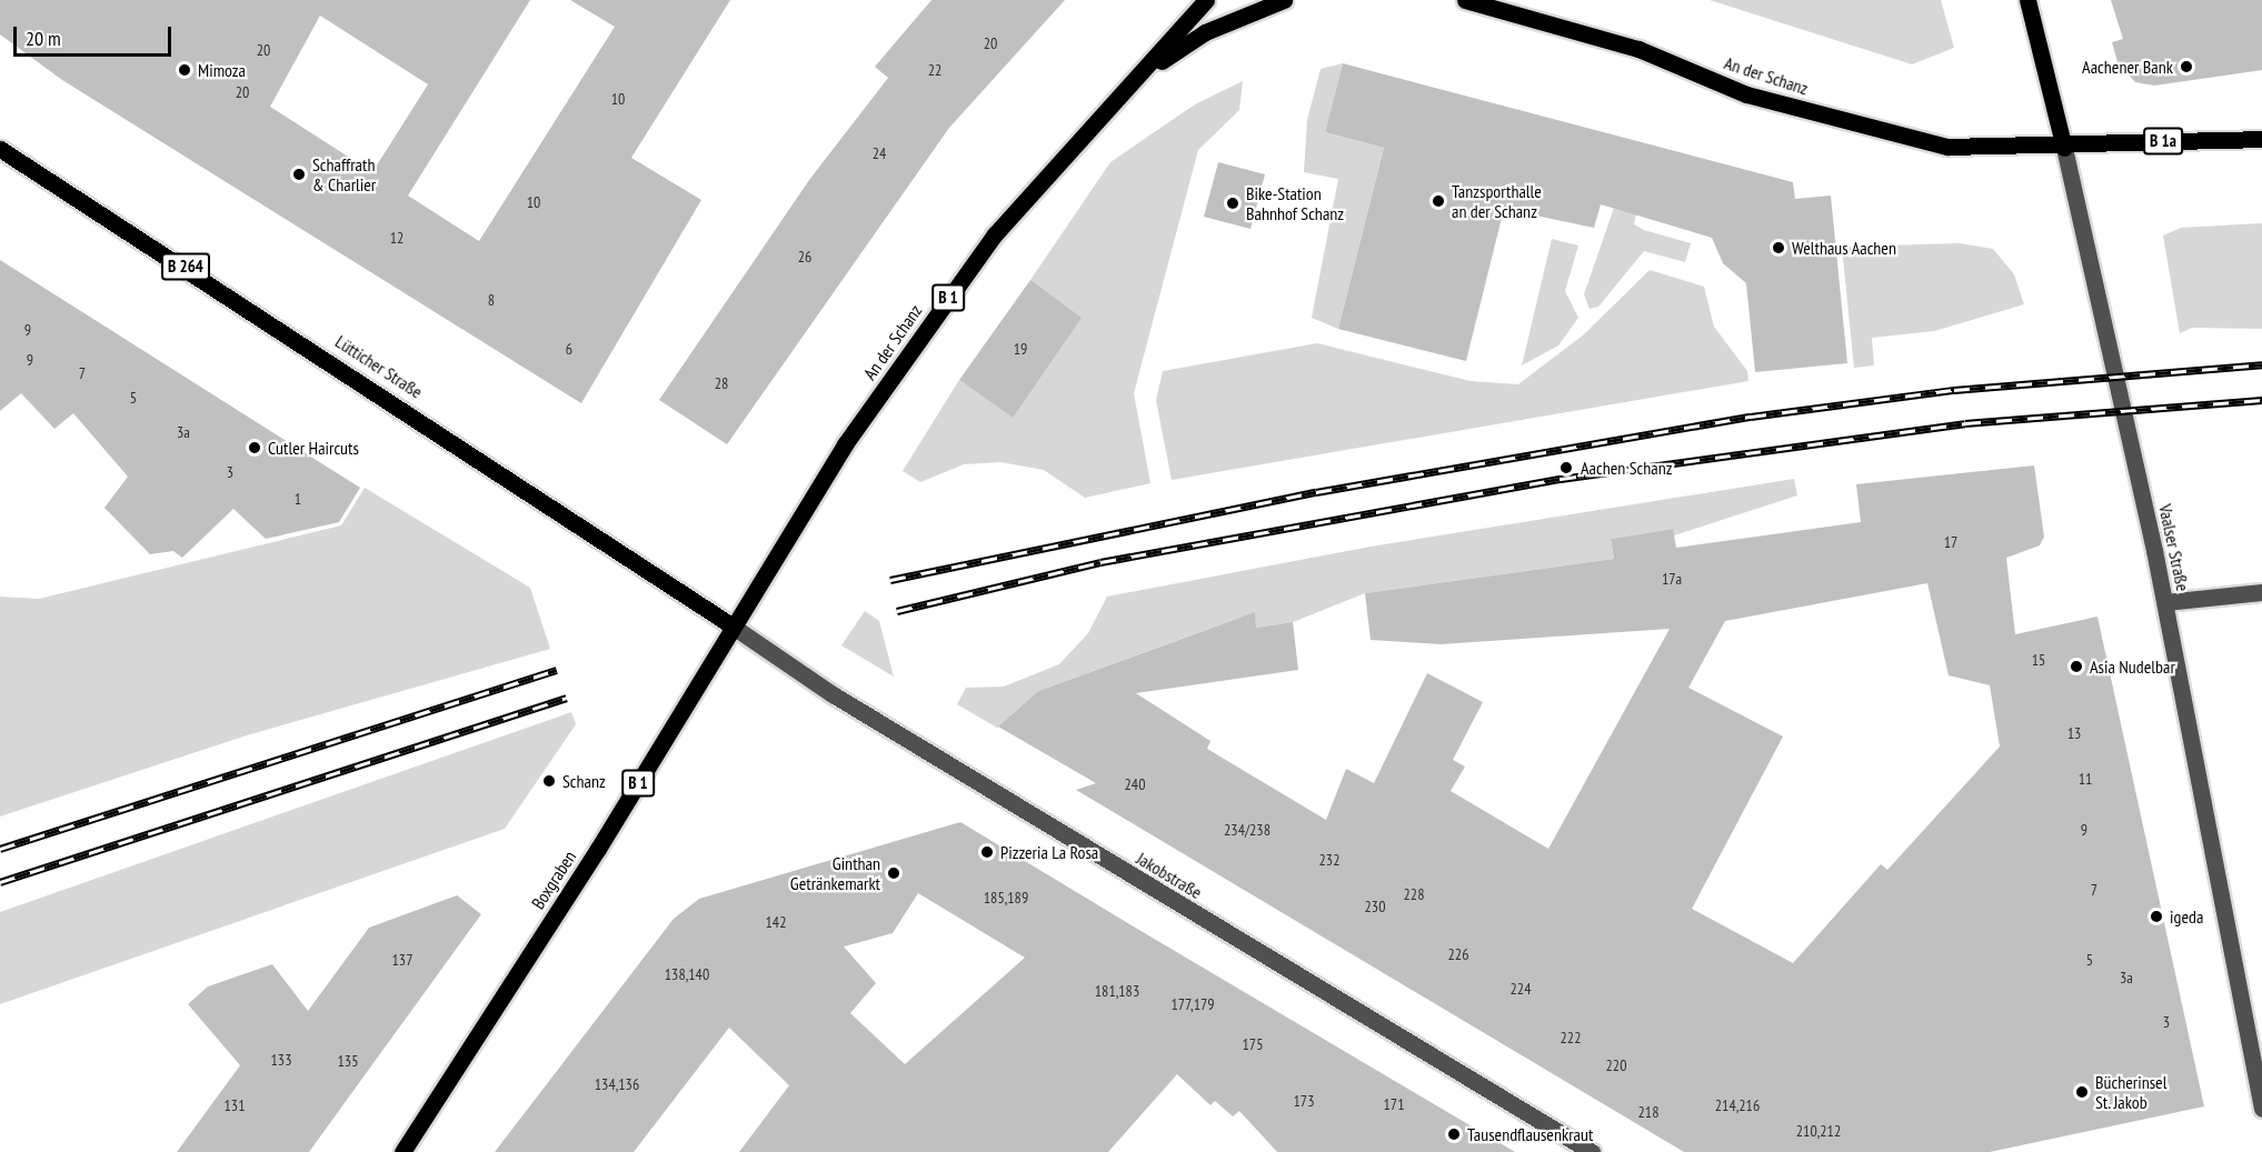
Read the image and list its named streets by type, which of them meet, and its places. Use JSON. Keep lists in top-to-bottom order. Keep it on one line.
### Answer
{"streets":{"main road":["An der Schanz","B 1a","B 264","B 1","Lütticher Straße","Vaalser Straße","Boxgraben"],"street":["Jakobstraße"]},"crossings":[["An der Schanz","B 1a"],["An der Schanz","Lütticher Straße"],["An der Schanz","Vaalser Straße"],["An der Schanz","Jakobstraße"],["An der Schanz","Boxgraben"],["B 1a","Vaalser Straße"],["Lütticher Straße","Jakobstraße"],["Lütticher Straße","Boxgraben"],["Jakobstraße","Boxgraben"]],"places":["Aachener Bank","Mimoza","Schaffrath & Charlier","Tanzsporthalle an der Schanz","Bike-Station Bahnhof Schanz","Welthaus Aachen","Cutler Haircuts","Aachen Schanz","Asia Nudelbar","Schanz","Pizzeria La Rosa","Ginthan Getränkemarkt","igeda","Bücherinsel St. Jakob","Tausendflausenkraut"],"house_numbers":["20","20","22","20","10","24","10","12","26","8","9","6","19","9","7","28","5","3a","3","1","17","17a","15","13","11","240","234/238","9","232","7","228","185,189","230","142","226","137","5","138,140","3a","224","181,183","177,179","3","222","175","133","135","220","134,136","173","171","131","214,216","218","210,212"],"scale_bar":"20 m"}
